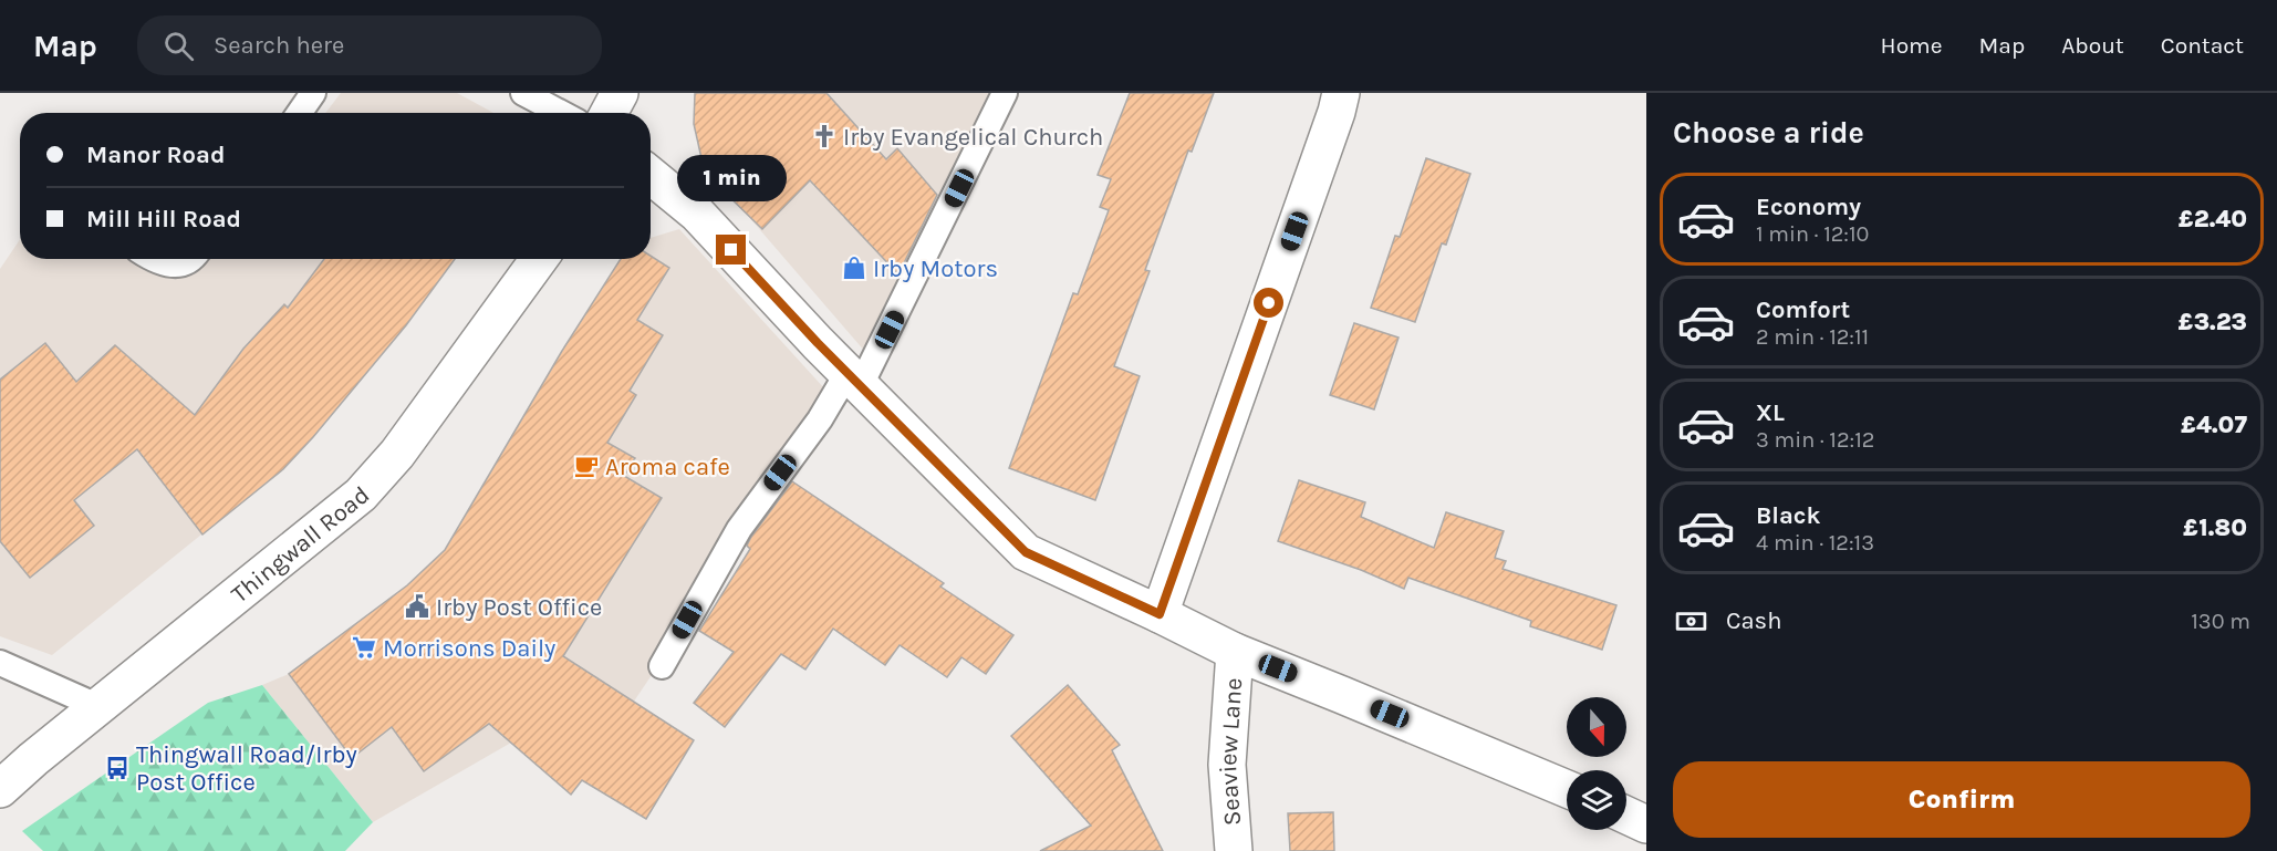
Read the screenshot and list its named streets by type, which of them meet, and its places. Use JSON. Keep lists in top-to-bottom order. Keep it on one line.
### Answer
{"streets":{"street":["Thingwall Road","Seaview Lane"]},"places":{"church":["Irby Evangelical Church"],"shop":["Irby Motors"],"cafe":["Aroma cafe"],"public building":["Irby Post Office"],"supermarket":["Morrisons Daily"],"bus stop":["Thingwall Road/Irby Post Office"]},"north":"bottom","page":{"header":"Map","search":"Search here","nav":["Home","Map","About","Contact"],"heading":"Choose a ride","banner":["Manor Road","Mill Hill Road"],"bubble":"1 min","list":[{"name":"Economy","note":"1 min · 12:10","value":"£2.40"},{"name":"Comfort","note":"2 min · 12:11","value":"£3.23"},{"name":"XL","note":"3 min · 12:12","value":"£4.07"},{"name":"Black","note":"4 min · 12:13","value":"£1.80"}],"pay":["Cash","130 m"],"buttons":"Confirm"}}
